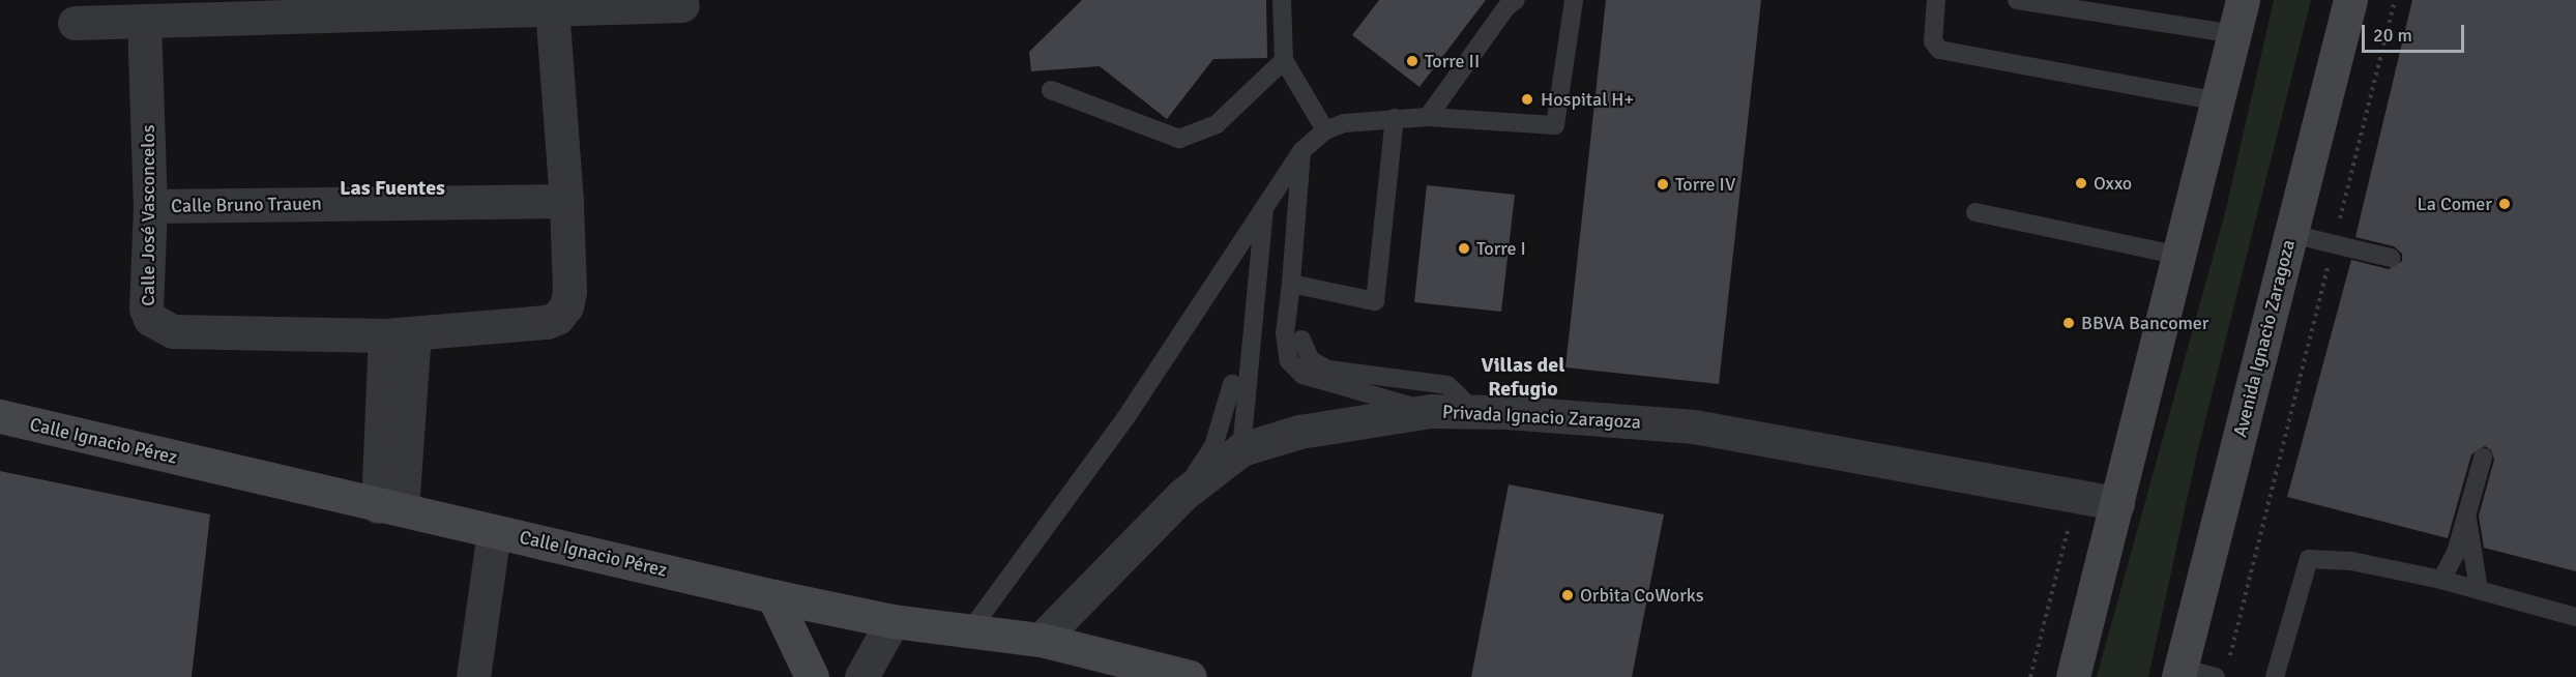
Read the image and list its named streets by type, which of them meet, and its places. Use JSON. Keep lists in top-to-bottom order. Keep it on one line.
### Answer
{"streets":{"main road":["Avenida Ignacio Zaragoza","Calle Ignacio Pérez"],"street":["Calle Bruno Trauen","Calle José Vasconcelos","Privada Ignacio Zaragoza"]},"crossings":[["Calle Bruno Trauen","Calle José Vasconcelos"],["Privada Ignacio Zaragoza","Calle Ignacio Pérez"]],"districts":["Las Fuentes","Villas del Refugio"],"places":["Torre II","Hospital H+","Oxxo","Torre IV","La Comer","Torre I","BBVA Bancomer","Orbita CoWorks"],"scale_bar":"20 m"}
